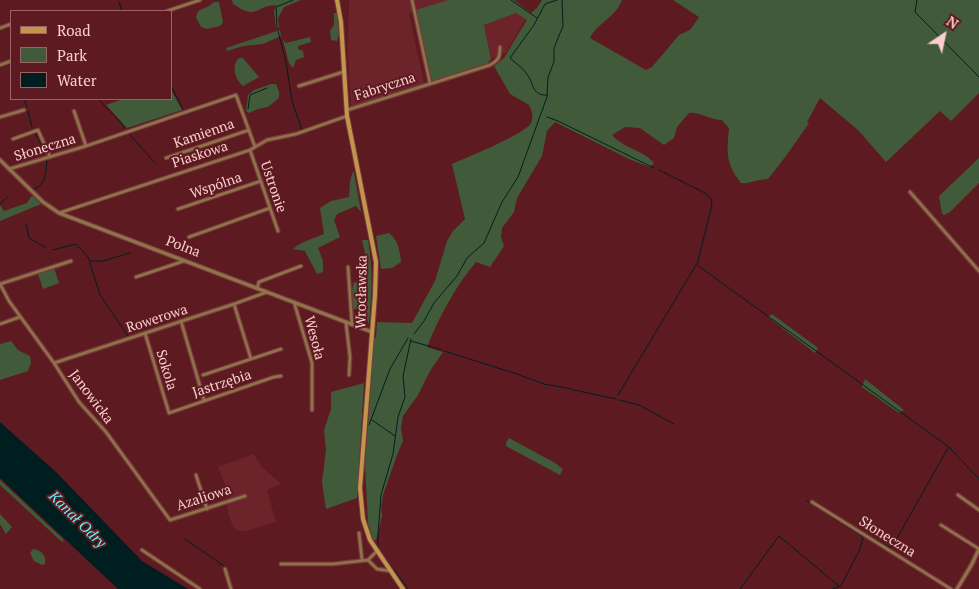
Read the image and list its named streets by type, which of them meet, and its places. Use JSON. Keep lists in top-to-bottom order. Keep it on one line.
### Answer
{"streets":{"main road":["Wrocławska"],"street":["Fabryczna","Kamienna","Słoneczna","Piaskowa","Wspólna","Ustronie","Polna","Rowerowa","Wesoła","Sokola","Jastrzębia","Janowicka","Azaliowa"]},"crossings":[["Fabryczna","Wrocławska"],["Kamienna","Słoneczna"],["Słoneczna","Polna"],["Piaskowa","Ustronie"],["Piaskowa","Polna"],["Piaskowa","Wrocławska"],["Wspólna","Ustronie"],["Polna","Wrocławska"],["Polna","Rowerowa"],["Polna","Wesoła"],["Rowerowa","Sokola"],["Rowerowa","Janowicka"],["Sokola","Jastrzębia"],["Janowicka","Azaliowa"]],"water":["Kanał Odry"],"legend":["Road","Park","Water"],"north":"top right"}
